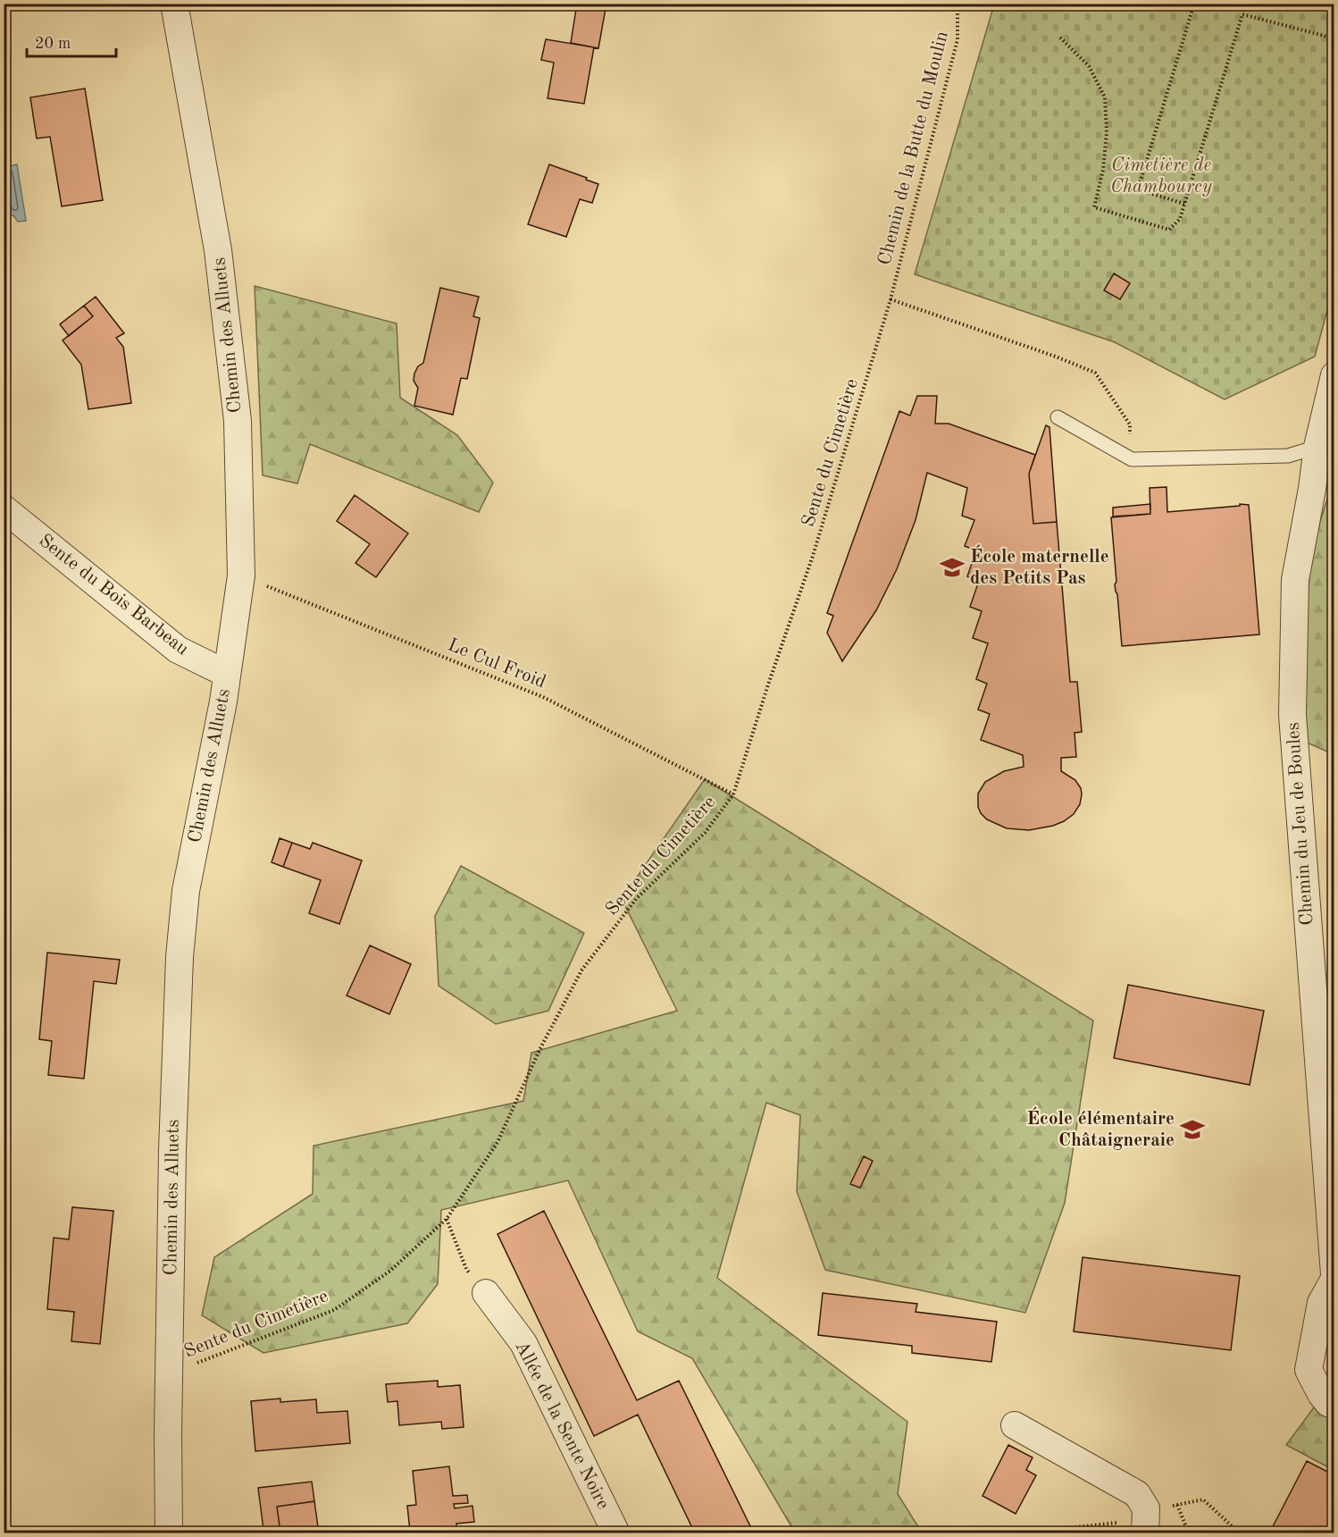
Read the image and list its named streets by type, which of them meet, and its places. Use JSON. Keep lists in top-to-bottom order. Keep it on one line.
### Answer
{"streets":{"street":["Chemin des Alluets","Sente du Bois Barbeau","Chemin du Jeu de Boules","Allée de la Sente Noire"],"path":["Chemin de la Butte du Moulin","Sente du Cimetière","Le Cul Froid"]},"crossings":[["Chemin de la Butte du Moulin","Sente du Cimetière"],["Chemin des Alluets","Sente du Cimetière"],["Chemin des Alluets","Sente du Bois Barbeau"],["Chemin des Alluets","Le Cul Froid"],["Sente du Cimetière","Le Cul Froid"]],"parks":["Cimetière de Chambourcy"],"places":{"school or university":["École maternelle des Petits Pas","École élémentaire Châtaigneraie"]},"scale_bar":"20 m"}
